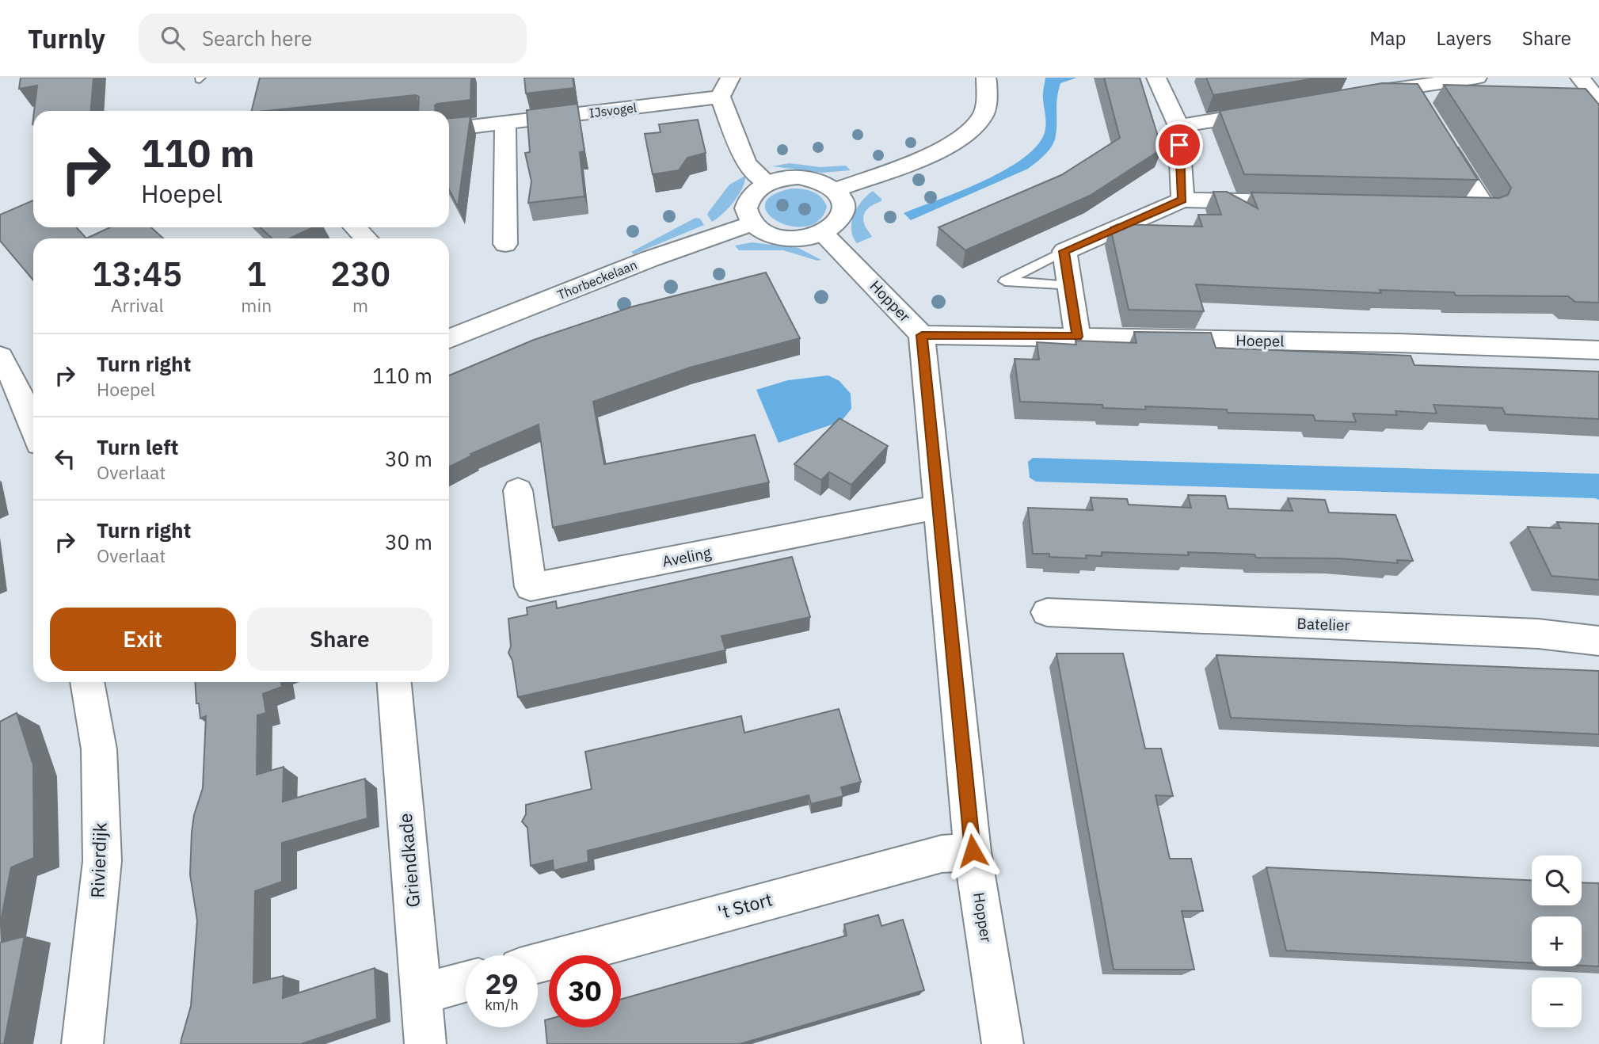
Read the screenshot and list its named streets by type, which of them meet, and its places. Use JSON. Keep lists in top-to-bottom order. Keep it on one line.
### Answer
{"streets":{"street":["IJsvogel","Thorbeckelaan","Hopper","Hoepel","Aveling","Batelier","Rivierdijk","Griendkade","'t Stort"]},"crossings":[["IJsvogel","Thorbeckelaan"],["IJsvogel","Hopper"],["Thorbeckelaan","Hopper"],["Hopper","Hoepel"],["Hopper","Aveling"],["Hopper","'t Stort"]],"page":{"header":"Turnly","search":"Search here","nav":["Map","Layers","Share"],"turn":["110 m","Hoepel"],"eta":["13:45","Arrival","1","min","230","m"],"list":[{"name":"Turn right","note":"Hoepel","value":"110 m"},{"name":"Turn left","note":"Overlaat","value":"30 m"},{"name":"Turn right","note":"Overlaat","value":"30 m"}],"buttons":["Exit","Share"],"map_buttons":["+","−"],"speed":"29 km/h","limit":"30"}}
